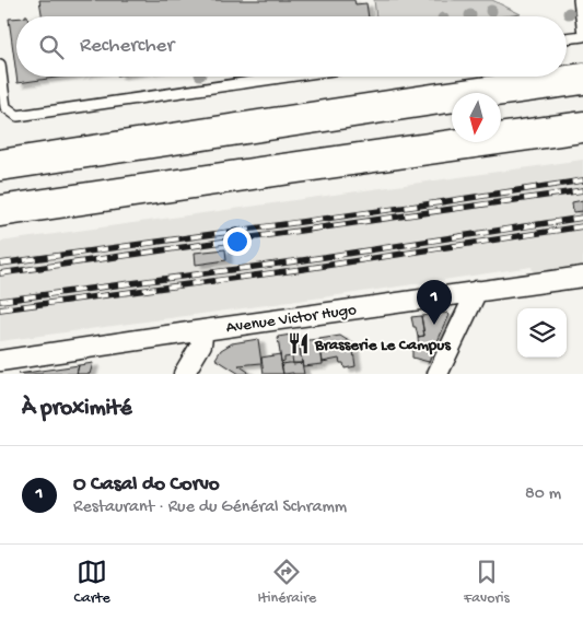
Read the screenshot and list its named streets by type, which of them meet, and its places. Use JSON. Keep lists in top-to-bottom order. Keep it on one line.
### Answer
{"streets":{"street":["Avenue Victor Hugo"]},"places":{"restaurant":["Brasserie Le Campus"]},"north":"bottom","page":{"search":"Rechercher","pins":"1","heading":"À proximité","list":[{"mark":"1","name":"O Casal do Corvo","note":"Restaurant · Rue du Général Schramm","value":"80 m"}],"nav":["Carte","Itinéraire","Favoris"]}}
